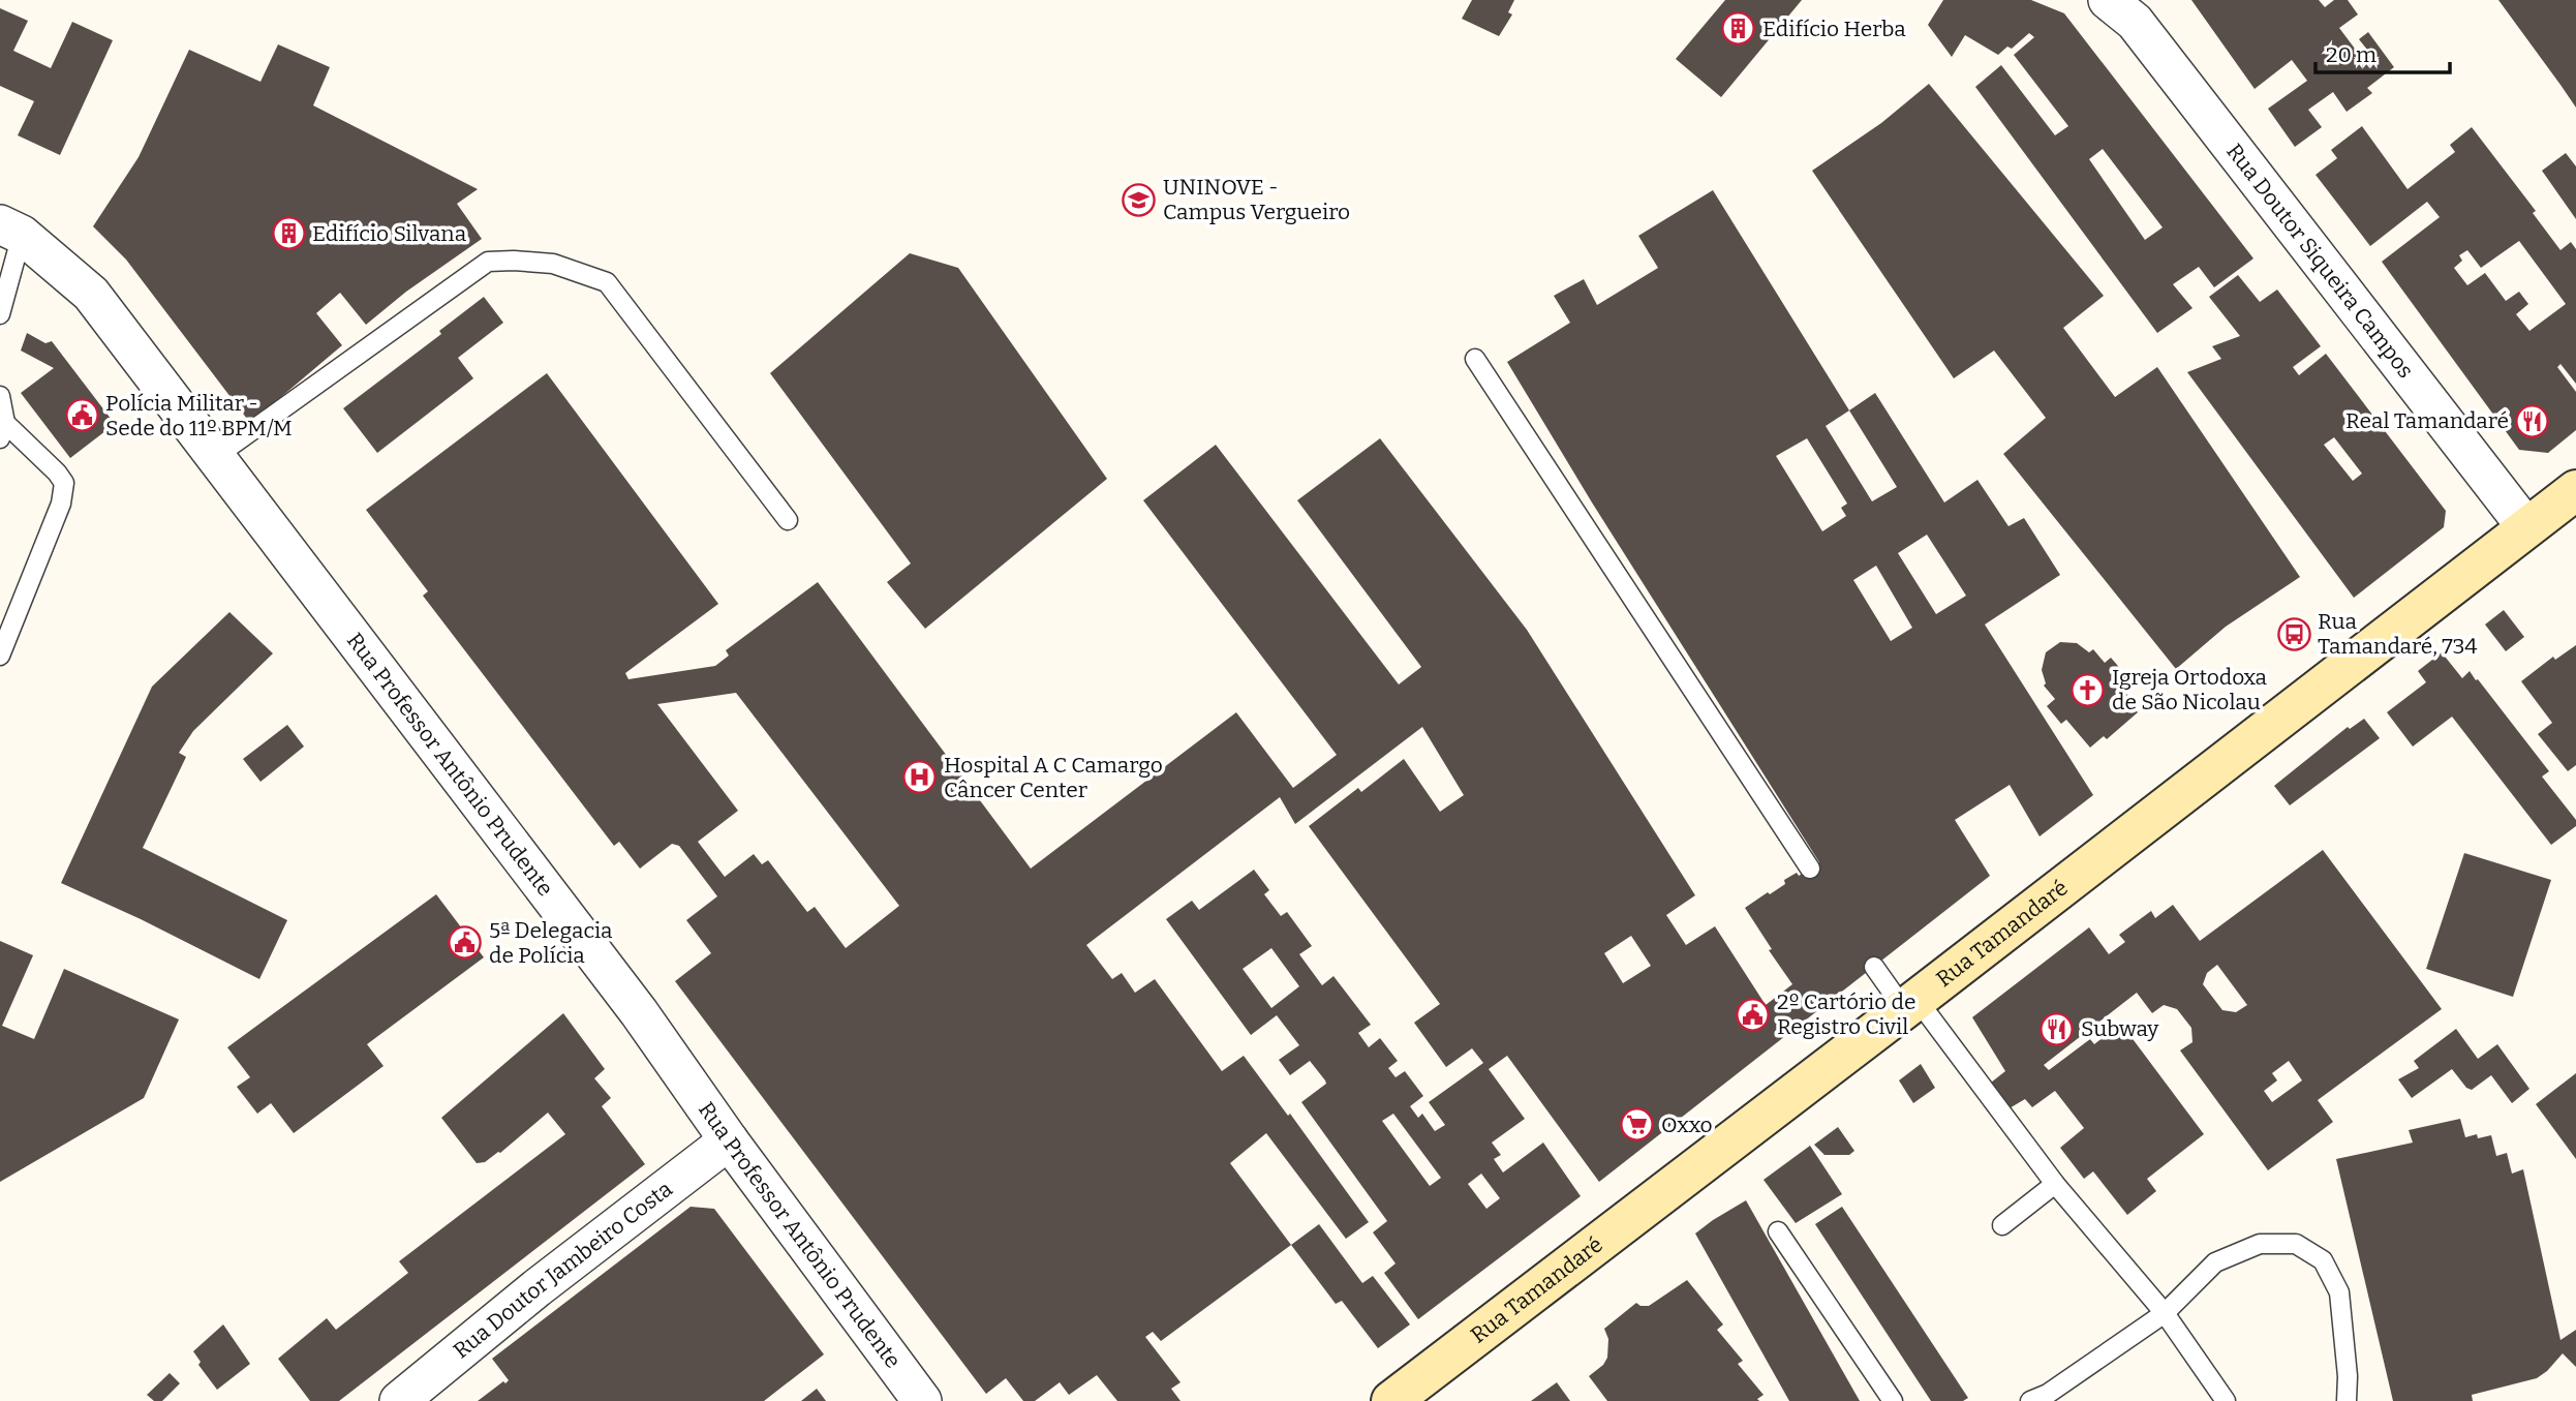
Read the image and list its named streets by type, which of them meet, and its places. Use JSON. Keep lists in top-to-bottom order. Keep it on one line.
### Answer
{"streets":{"street":["Rua Doutor Siqueira Campos","Rua Professor Antônio Prudente","Rua Tamandaré","Rua Doutor Jambeiro Costa"]},"crossings":[["Rua Doutor Siqueira Campos","Rua Tamandaré"],["Rua Professor Antônio Prudente","Rua Doutor Jambeiro Costa"]],"places":{"building":["Edifício Herba","Edifício Silvana"],"school or university":["UNINOVE - Campus Vergueiro"],"public building":["Polícia Militar - Sede do 11º BPM/M","5ª Delegacia de Polícia","2º Cartório de Registro Civil"],"restaurant":["Real Tamandaré","Subway"],"bus stop":["Rua Tamandaré, 734"],"church":["Igreja Ortodoxa de São Nicolau"],"hospital":["Hospital A C Camargo Câncer Center"],"supermarket":["Oxxo"]},"scale_bar":"20 m"}
